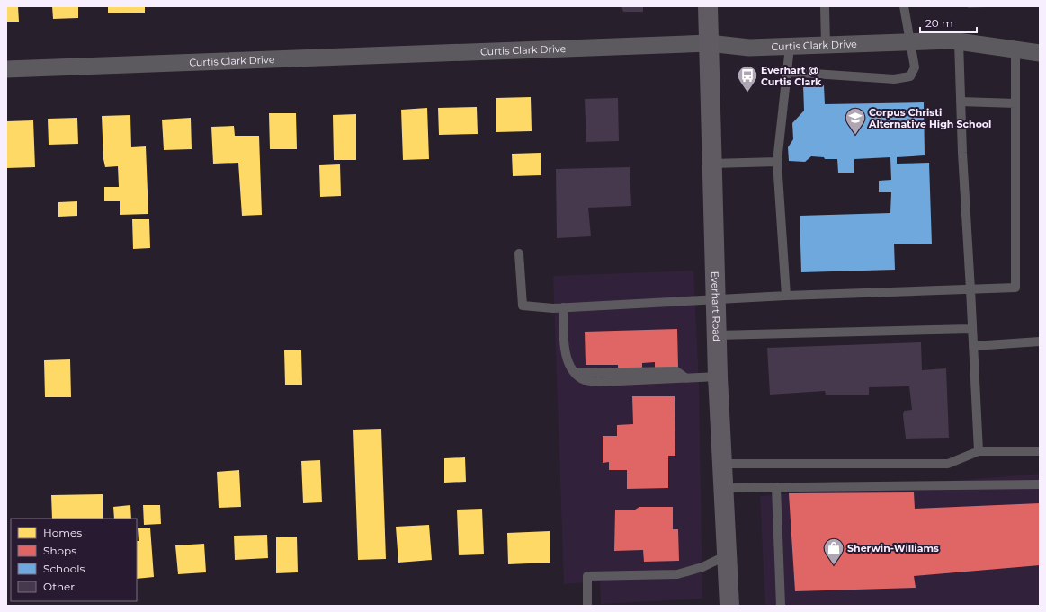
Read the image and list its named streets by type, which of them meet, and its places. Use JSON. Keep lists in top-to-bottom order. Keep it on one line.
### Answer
{"streets":{"main road":["Everhart Road"],"street":["Curtis Clark Drive"]},"crossings":[["Curtis Clark Drive","Everhart Road"]],"places":{"bus stop":["Everhart @ Curtis Clark"],"school or university":["Corpus Christi Alternative High School"],"shop":["Sherwin-Williams"]},"legend":["Homes","Shops","Schools","Other"],"scale_bar":"20 m"}
